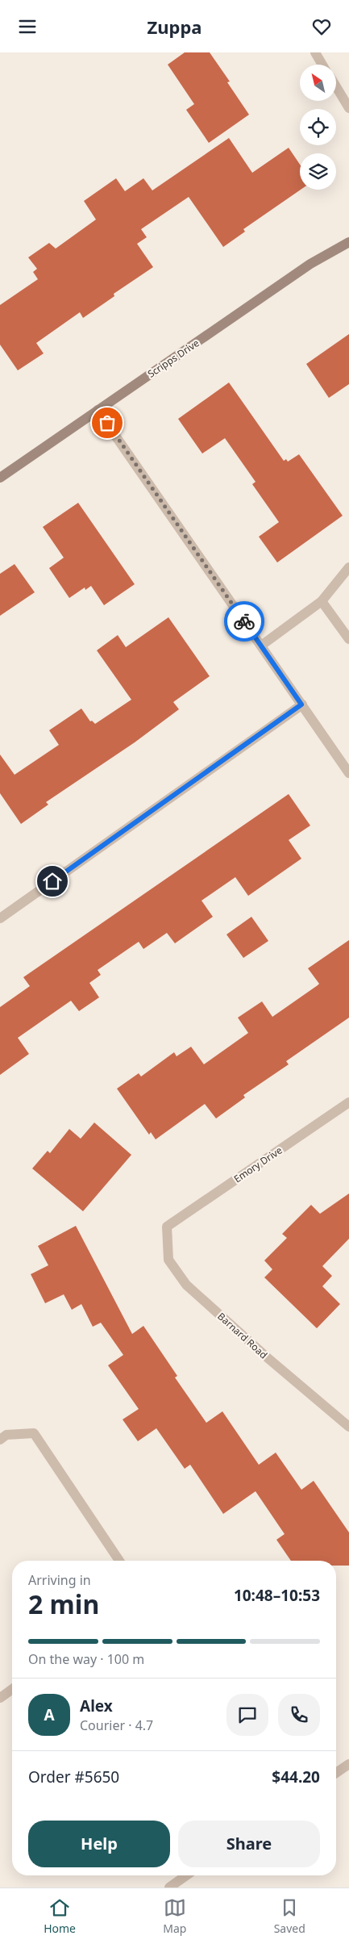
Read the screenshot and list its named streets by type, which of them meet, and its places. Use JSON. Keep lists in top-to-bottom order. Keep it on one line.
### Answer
{"streets":{"street":["Scripps Drive","Emory Drive","Barnard Road"]},"crossings":[["Emory Drive","Barnard Road"]],"north":"top left","page":{"header":"Zuppa","heading":["2 min","Arriving in","10:48–10:53"],"panel":["Alex","Courier · 4.7","Order #5650","$44.20"],"bar":"On the way · 100 m","round":"A","buttons":["Help","Share"],"tabs":["Home","Map","Saved"]}}
